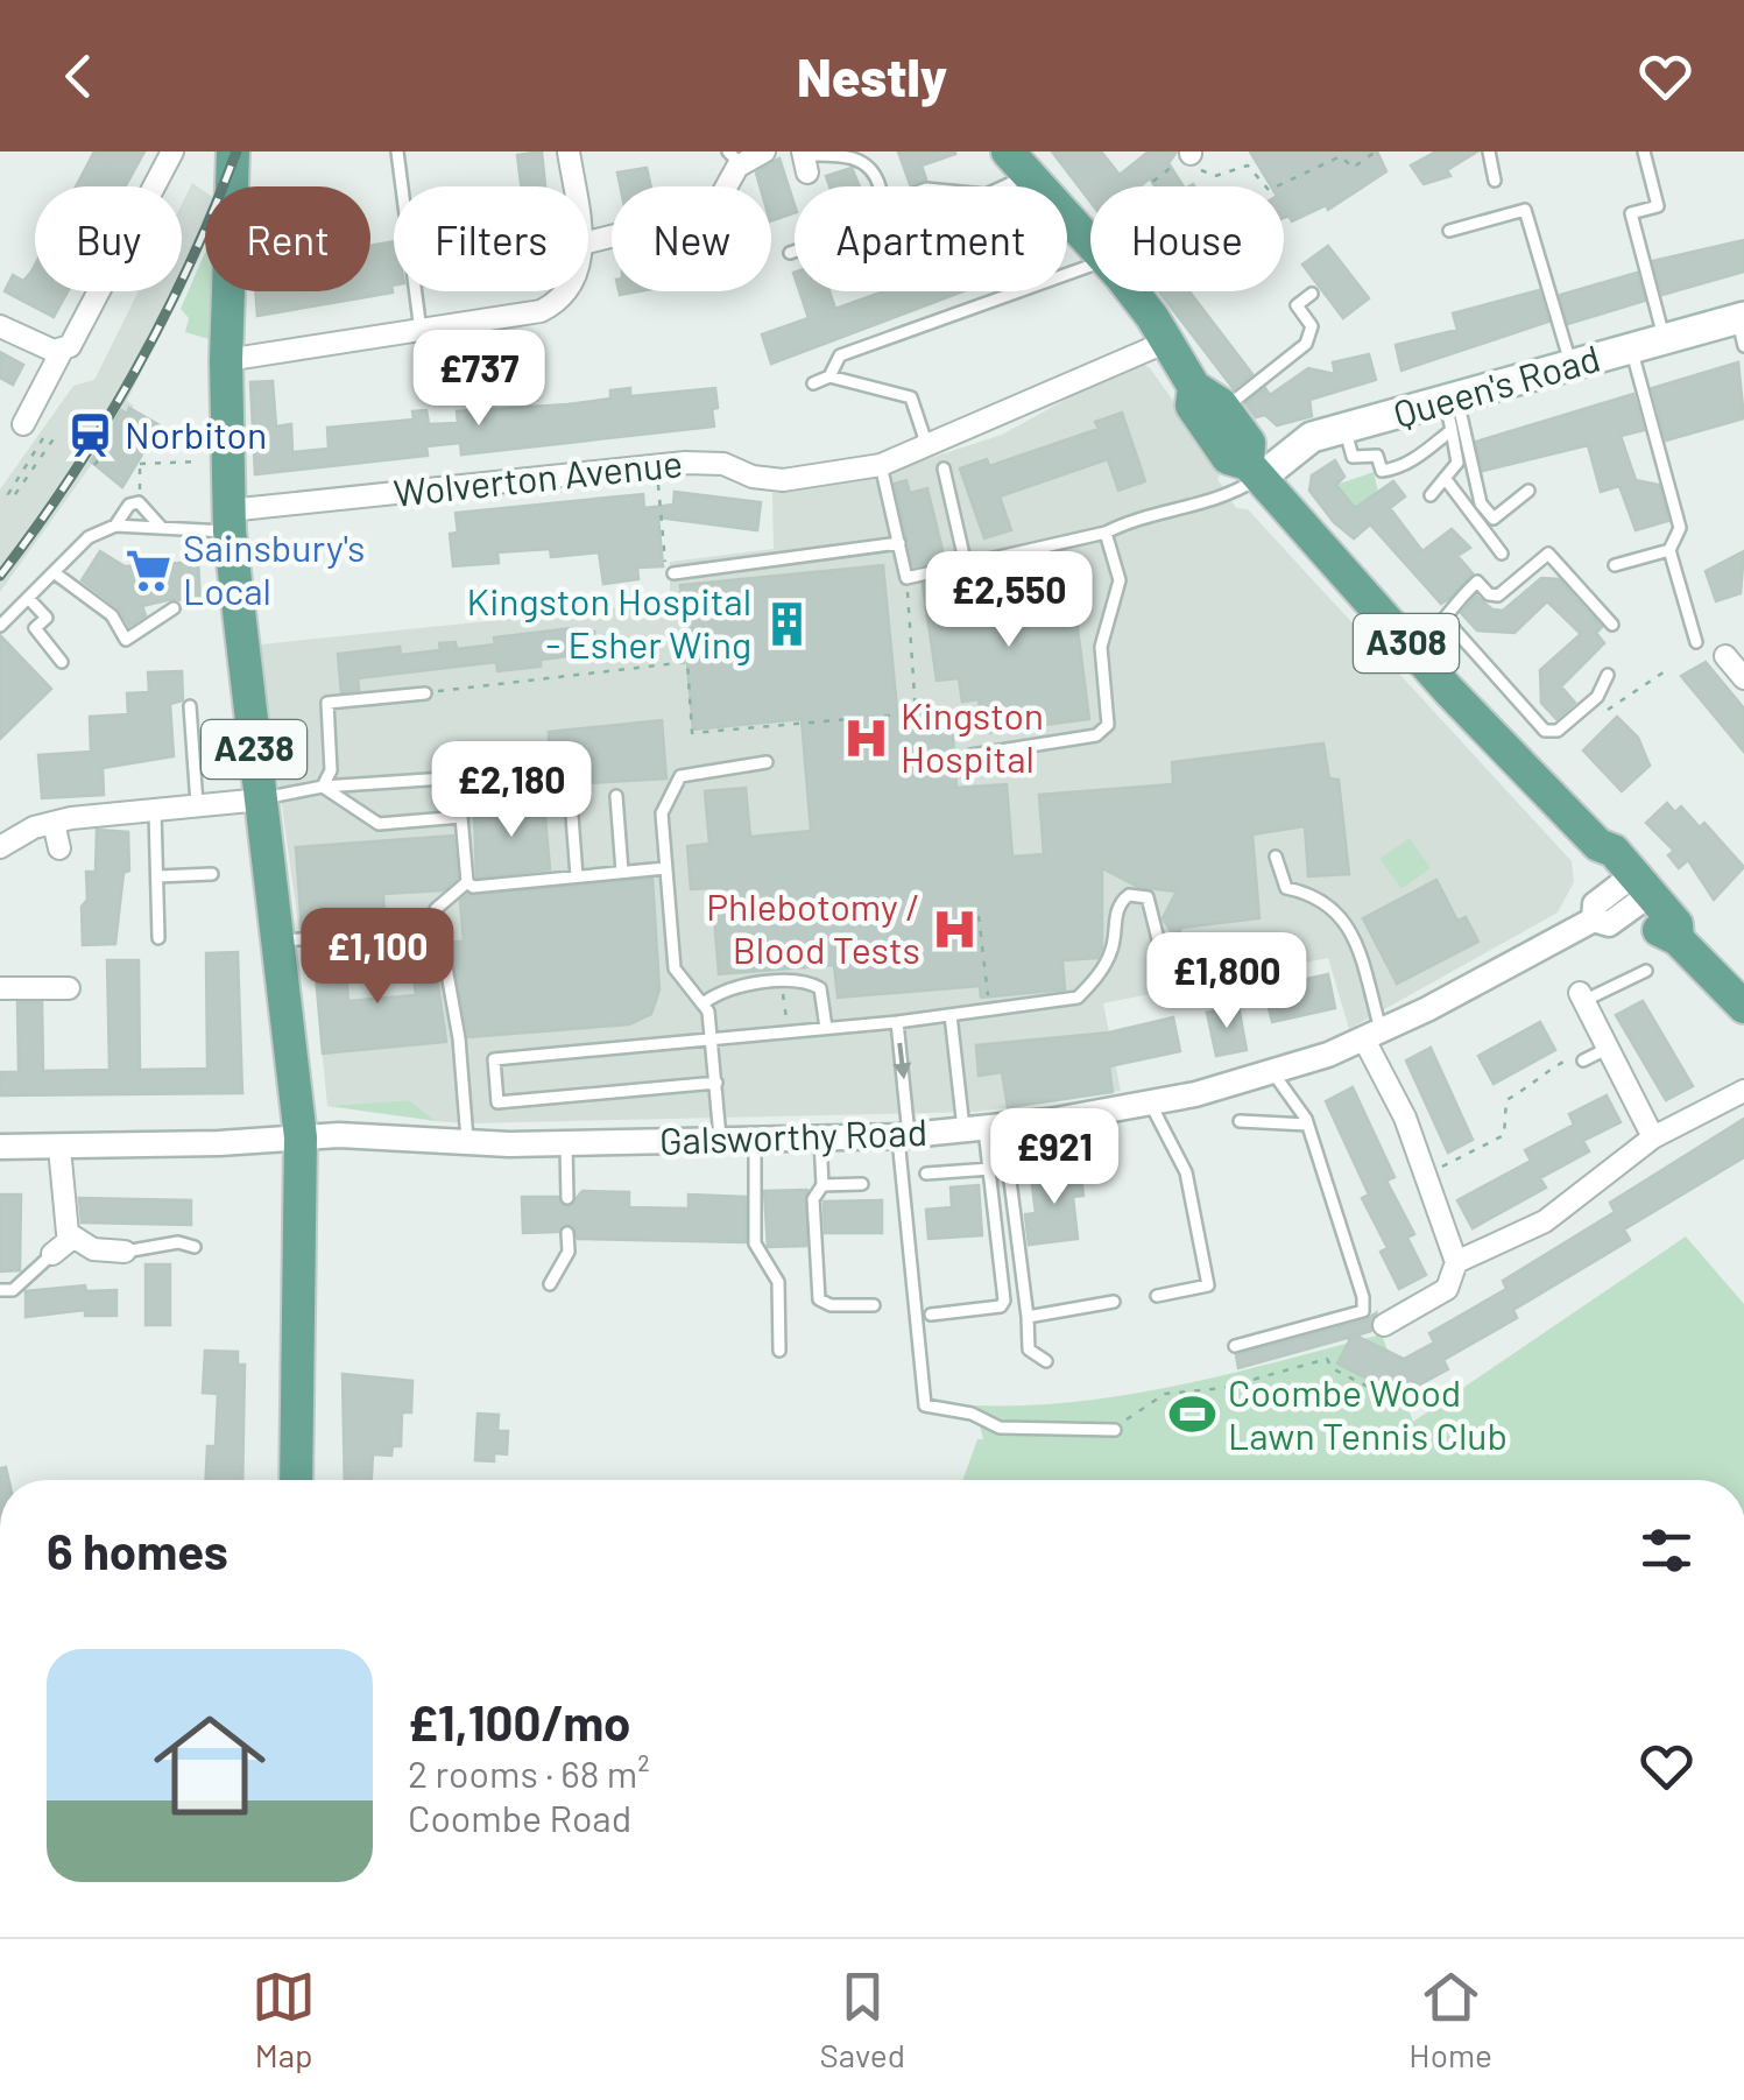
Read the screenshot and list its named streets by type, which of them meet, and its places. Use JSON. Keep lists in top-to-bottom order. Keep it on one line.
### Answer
{"streets":{"main road":["Queen's Road","A308","A238"],"street":["Wolverton Avenue","Galsworthy Road"]},"crossings":[["Queen's Road","A308"],["Wolverton Avenue","A308"],["Wolverton Avenue","A238"],["A308","Galsworthy Road"],["A238","Galsworthy Road"]],"places":{"station":["Norbiton"],"supermarket":["Sainsbury's Local"],"building":["Kingston Hospital - Esher Wing"],"hospital":["Kingston Hospital","Phlebotomy / Blood Tests"],"sports":["Coombe Wood Lawn Tennis Club"]},"page":{"header":"Nestly","chip":["Buy","Rent","Filters","New","Apartment","House"],"price":["£737","£2,550","£2,180","£1,100","£1,800","£921"],"heading":"6 homes","list":[{"name":"£1,100/mo","note":"2 rooms · 68 m² · Coombe Road"}],"tabs":["Map","Saved","Home"]}}
